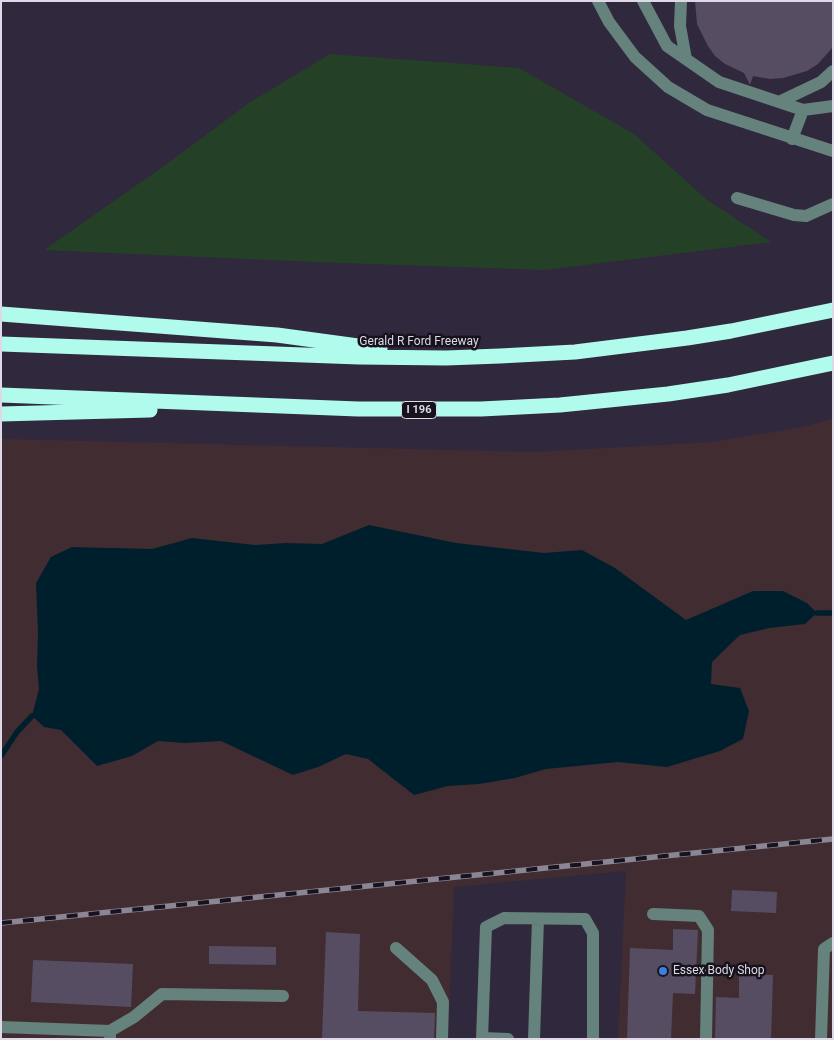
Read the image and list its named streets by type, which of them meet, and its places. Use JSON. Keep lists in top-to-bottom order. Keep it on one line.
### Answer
{"streets":{"highway":["Gerald R Ford Freeway","I 196"]},"places":["Essex Body Shop"]}
